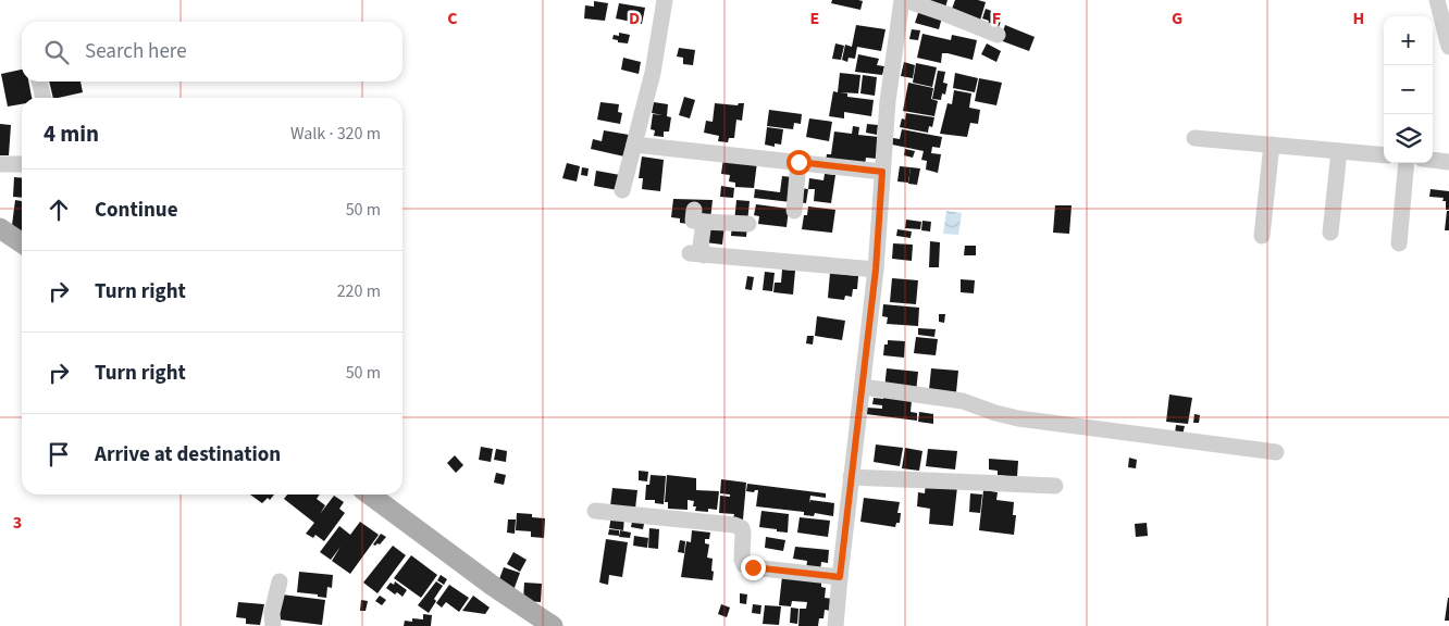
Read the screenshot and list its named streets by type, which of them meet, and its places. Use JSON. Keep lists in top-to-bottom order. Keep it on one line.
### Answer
{"page":{"map_buttons":["+","−"],"search":"Search here","heading":["4 min","Walk · 320 m"],"list":[["Continue","50 m"],["Turn right","220 m"],["Turn right","50 m"],"Arrive at destination"]},"grid":{"columns":["C","D","E","F","G","H"],"rows":["3"]}}
